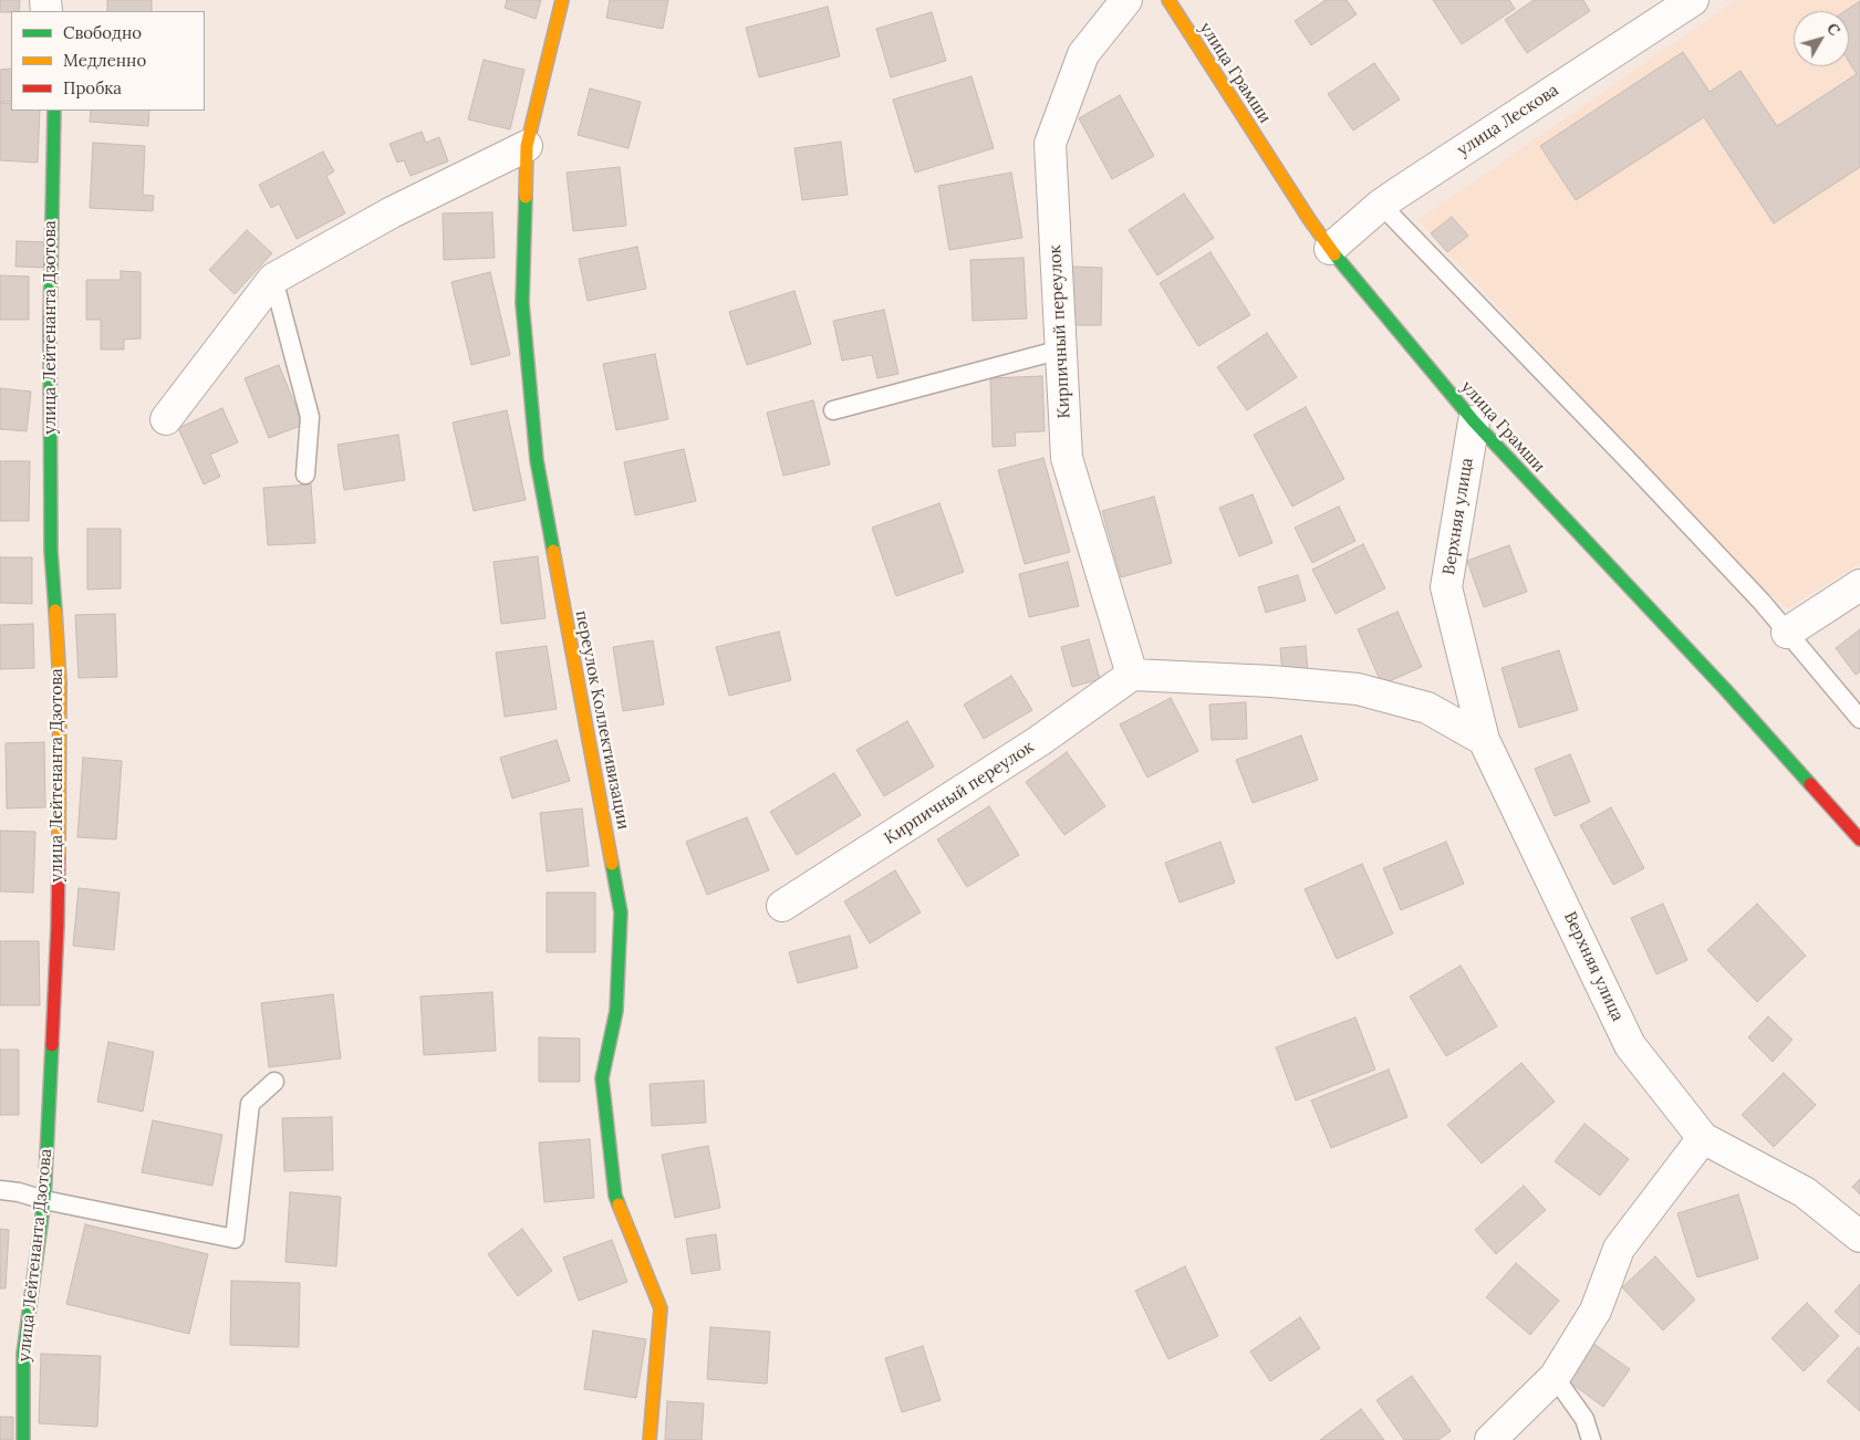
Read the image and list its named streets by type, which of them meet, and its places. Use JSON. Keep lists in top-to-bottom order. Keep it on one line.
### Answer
{"streets":{"main road":["улица Грамши","улица Лейтенанта Дзотова","переулок Коллективизации"],"street":["улица Лескова","Кирпичный переулок","Верхняя улица"]},"crossings":[["улица Грамши","улица Лескова"],["улица Грамши","Верхняя улица"]],"legend":["Свободно","Медленно","Пробка"],"north":"top right"}
